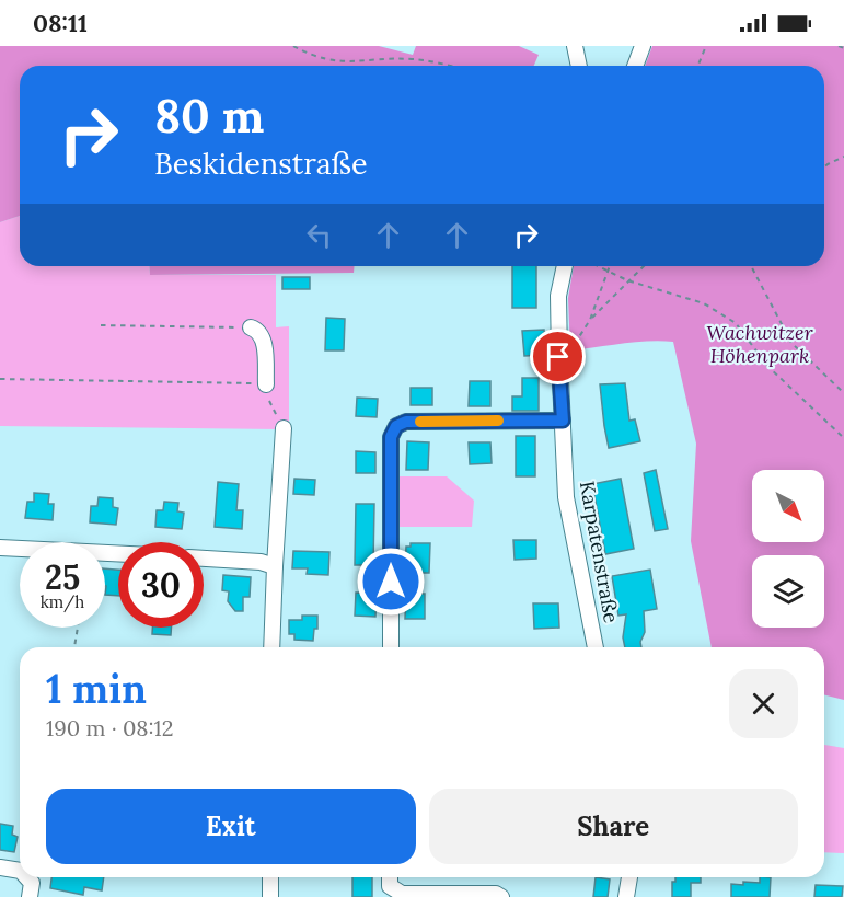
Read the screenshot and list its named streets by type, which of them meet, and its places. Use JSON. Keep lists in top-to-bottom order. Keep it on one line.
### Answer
{"streets":{"street":["Karpatenstraße"]},"parks":["Wachwitzer Höhenpark"],"north":"bottom right","page":{"status":"08:11","turn":["80 m","Beskidenstraße"],"speed":"25 km/h","limit":"30","heading":["1 min","190 m · 08:12"],"buttons":["Exit","Share"]}}
